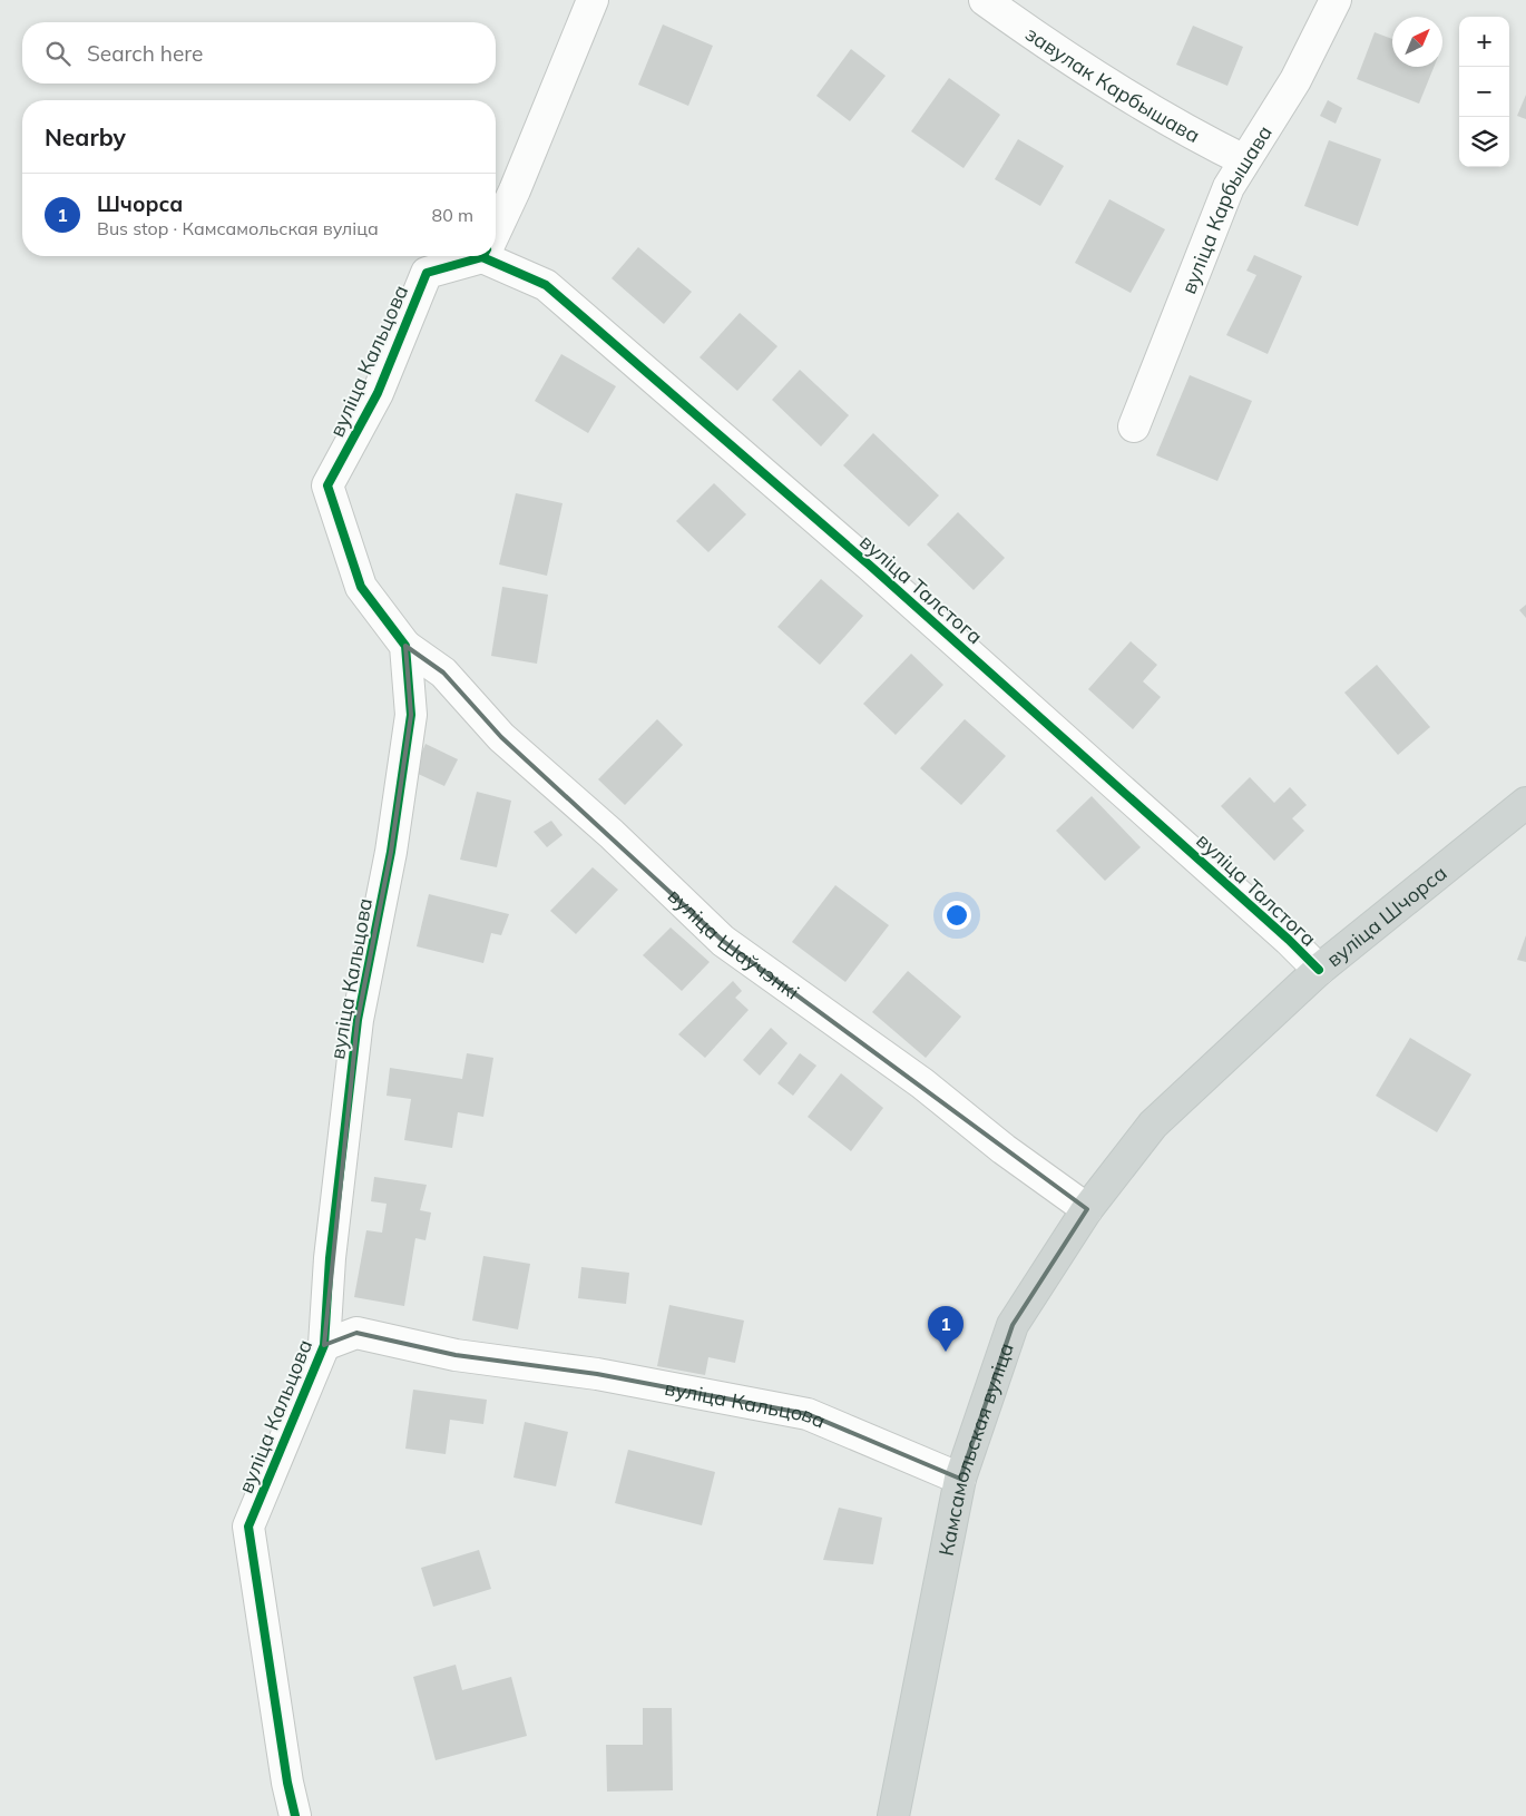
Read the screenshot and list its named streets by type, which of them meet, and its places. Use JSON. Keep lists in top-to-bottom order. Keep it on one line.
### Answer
{"streets":{"main road":["вуліца Шчорса","Камсамольская вуліца"],"street":["завулак Карбышава","вуліца Карбышава","вуліца Кальцова","вуліца Талстога","вуліца Шаўчэнкі"]},"crossings":[["завулак Карбышава","вуліца Карбышава"],["вуліца Кальцова","вуліца Шаўчэнкі"],["вуліца Кальцова","Камсамольская вуліца"],["вуліца Талстога","вуліца Шчорса"],["вуліца Шчорса","Камсамольская вуліца"],["вуліца Шаўчэнкі","Камсамольская вуліца"]],"north":"top right","page":{"map_buttons":["+","−"],"search":"Search here","heading":"Nearby","list":[{"mark":"1","name":"Шчорса","note":"Bus stop · Камсамольская вуліца","value":"80 m"}],"pins":"1"}}
